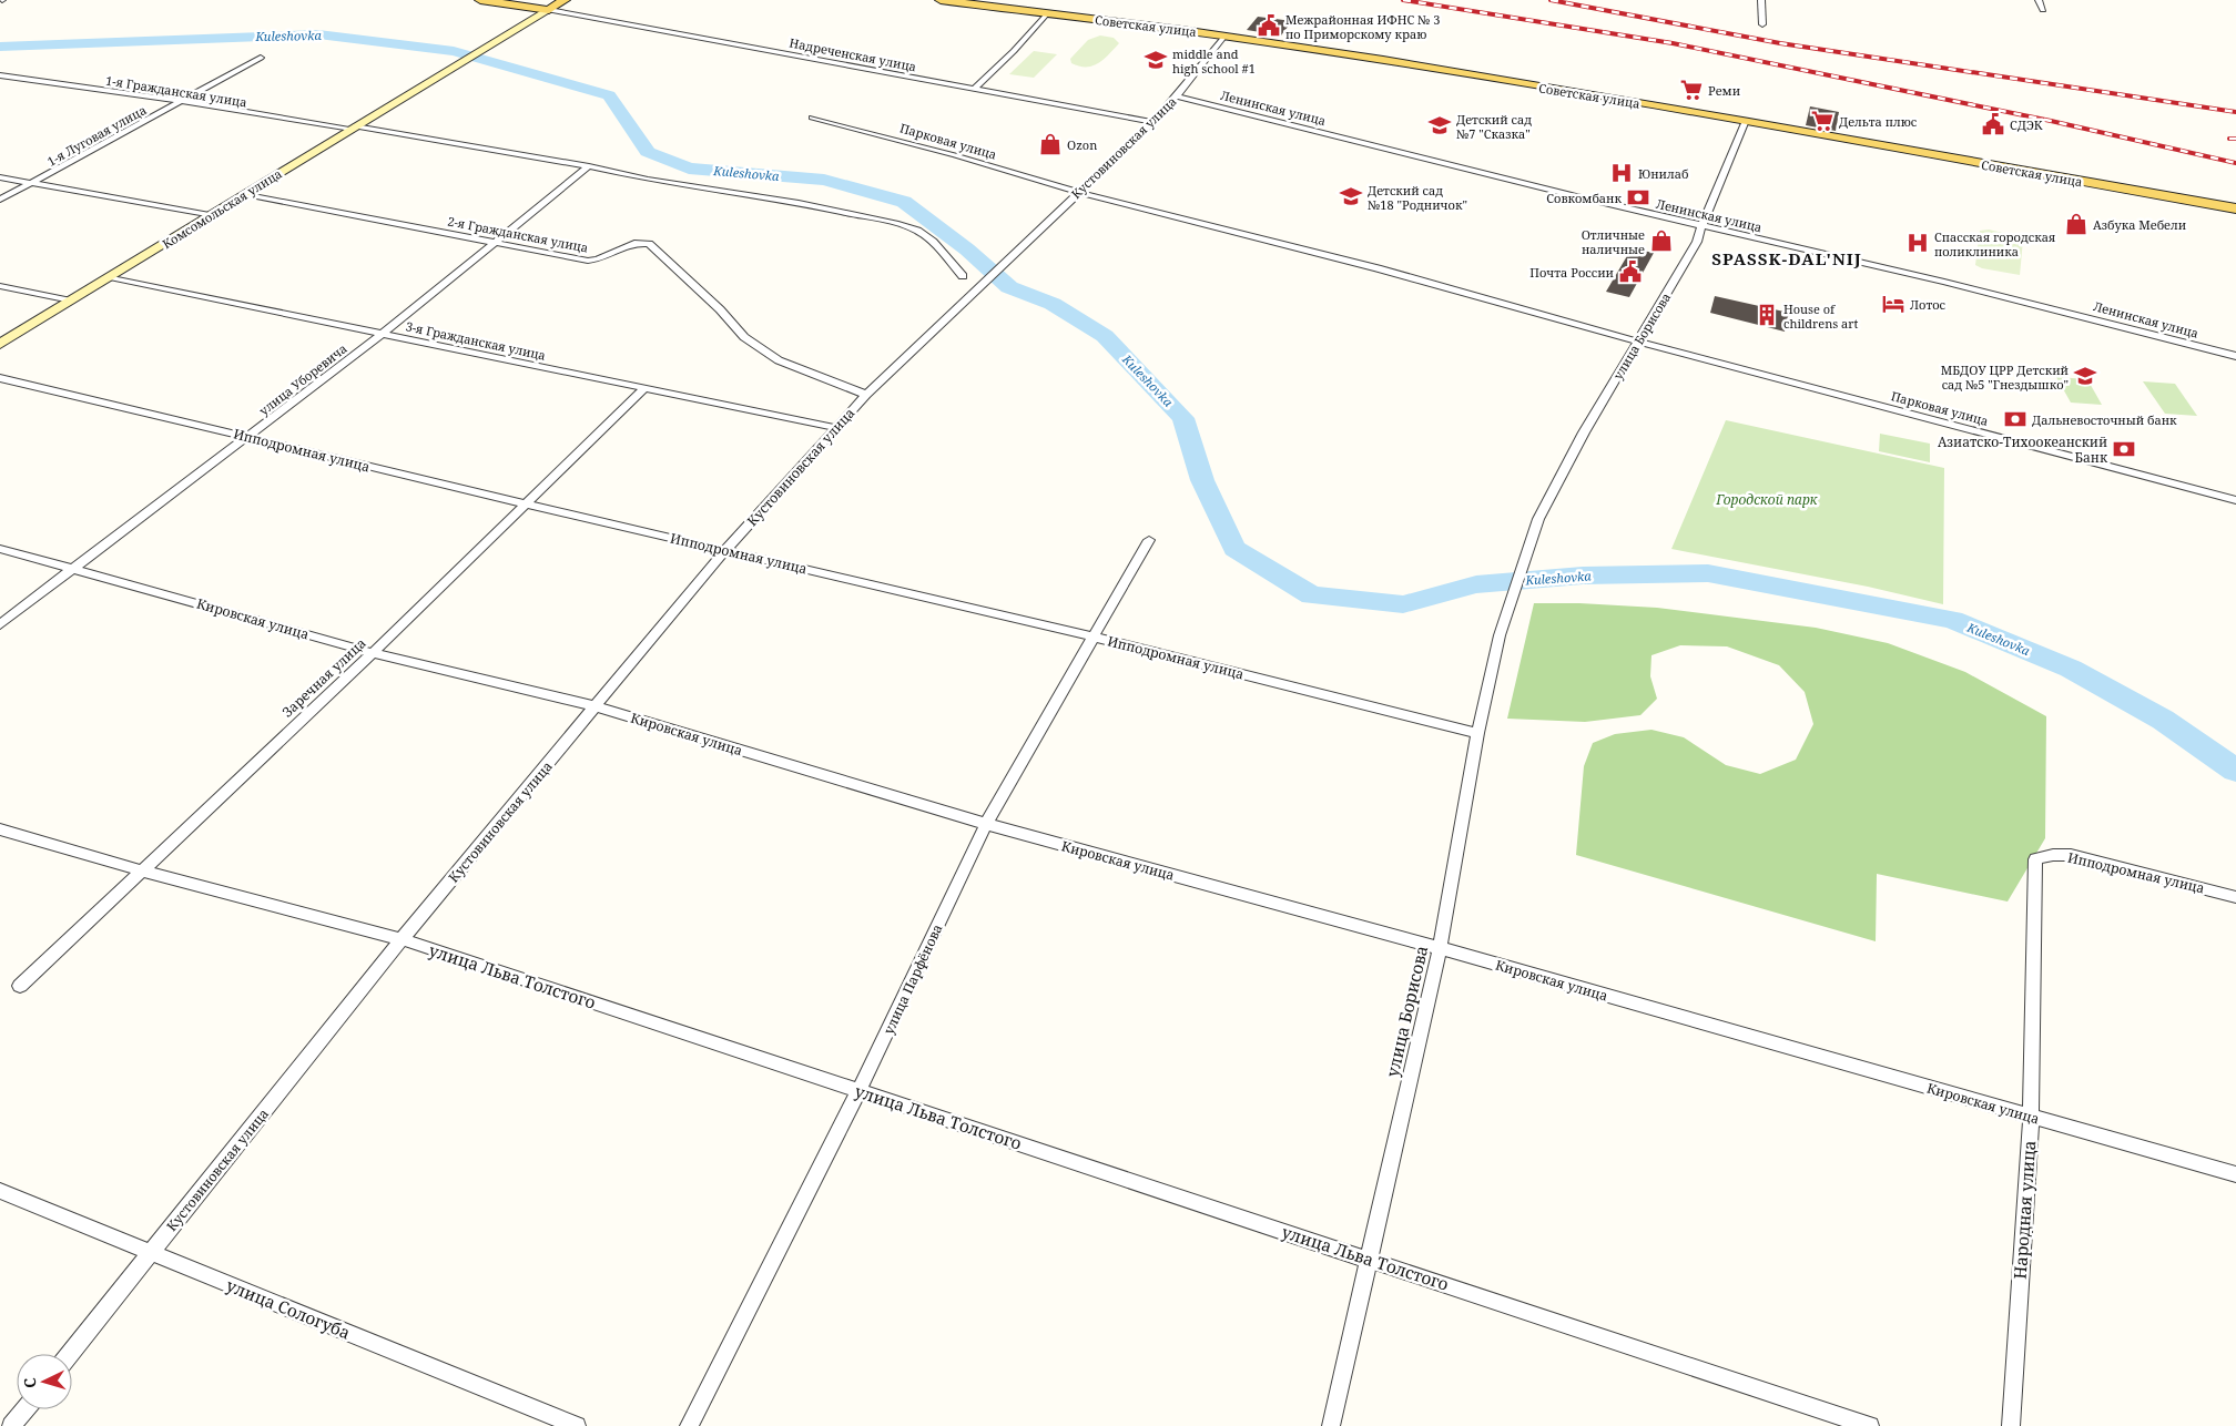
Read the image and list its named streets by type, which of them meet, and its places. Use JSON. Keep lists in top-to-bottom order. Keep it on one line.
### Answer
{"streets":{"main road":["Советская улица","Комсомольская улица"],"street":["Надреченская улица","1-я Гражданская улица","Ленинская улица","1-я Луговая улица","Парковая улица","Кустовиновская улица","2-я Гражданская улица","улица Борисова","3-я Гражданская улица","улица Уборевича","Ипподромная улица","Кировская улица","Заречная улица","улица Льва Толстого","улица Парфёнова","Народная улица","улица Сологуба"]},"crossings":[["Советская улица","Кустовиновская улица"],["Советская улица","улица Борисова"],["Надреченская улица","Кустовиновская улица"],["Надреченская улица","Комсомольская улица"],["1-я Гражданская улица","1-я Луговая улица"],["1-я Гражданская улица","Комсомольская улица"],["1-я Гражданская улица","улица Уборевича"],["Ленинская улица","Кустовиновская улица"],["Ленинская улица","улица Борисова"],["Парковая улица","Кустовиновская улица"],["Парковая улица","улица Борисова"],["Кустовиновская улица","2-я Гражданская улица"],["Кустовиновская улица","3-я Гражданская улица"],["Кустовиновская улица","Ипподромная улица"],["Кустовиновская улица","Кировская улица"],["Кустовиновская улица","улица Льва Толстого"],["Кустовиновская улица","улица Сологуба"],["Комсомольская улица","2-я Гражданская улица"],["Комсомольская улица","3-я Гражданская улица"],["2-я Гражданская улица","улица Уборевича"],["улица Борисова","Ипподромная улица"],["улица Борисова","Кировская улица"],["улица Борисова","улица Льва Толстого"],["3-я Гражданская улица","улица Уборевича"],["3-я Гражданская улица","Заречная улица"],["улица Уборевича","Ипподромная улица"],["улица Уборевича","Кировская улица"],["Ипподромная улица","Заречная улица"],["Ипподромная улица","улица Парфёнова"],["Ипподромная улица","Народная улица"],["Кировская улица","Заречная улица"],["Кировская улица","улица Парфёнова"],["Кировская улица","Народная улица"],["Заречная улица","улица Льва Толстого"],["улица Льва Толстого","улица Парфёнова"]],"districts":["SPASSK-DAL'NIJ"],"water":["Kuleshovka"],"parks":["Городской парк"],"places":{"public building":["Межрайонная ИФНС № 3 по Приморскому краю","СДЭК","Почта России"],"school or university":["middle and high school #1","Детский сад №7 \"Сказка\"","Детский сад №18 \"Родничок\"","МБДОУ ЦРР Детский сад №5 \"Гнездышко\""],"supermarket":["Реми","Дельта плюс"],"shop":["Ozon","Азбука Мебели","Отличные наличные"],"hospital":["Юнилаб","Спасская городская поликлиника"],"bank":["Совкомбанк","Дальневосточный банк","Азиатско-Тихоокеанский Банк"],"hotel":["Лотос"],"building":["House of childrens art"]},"north":"left"}
